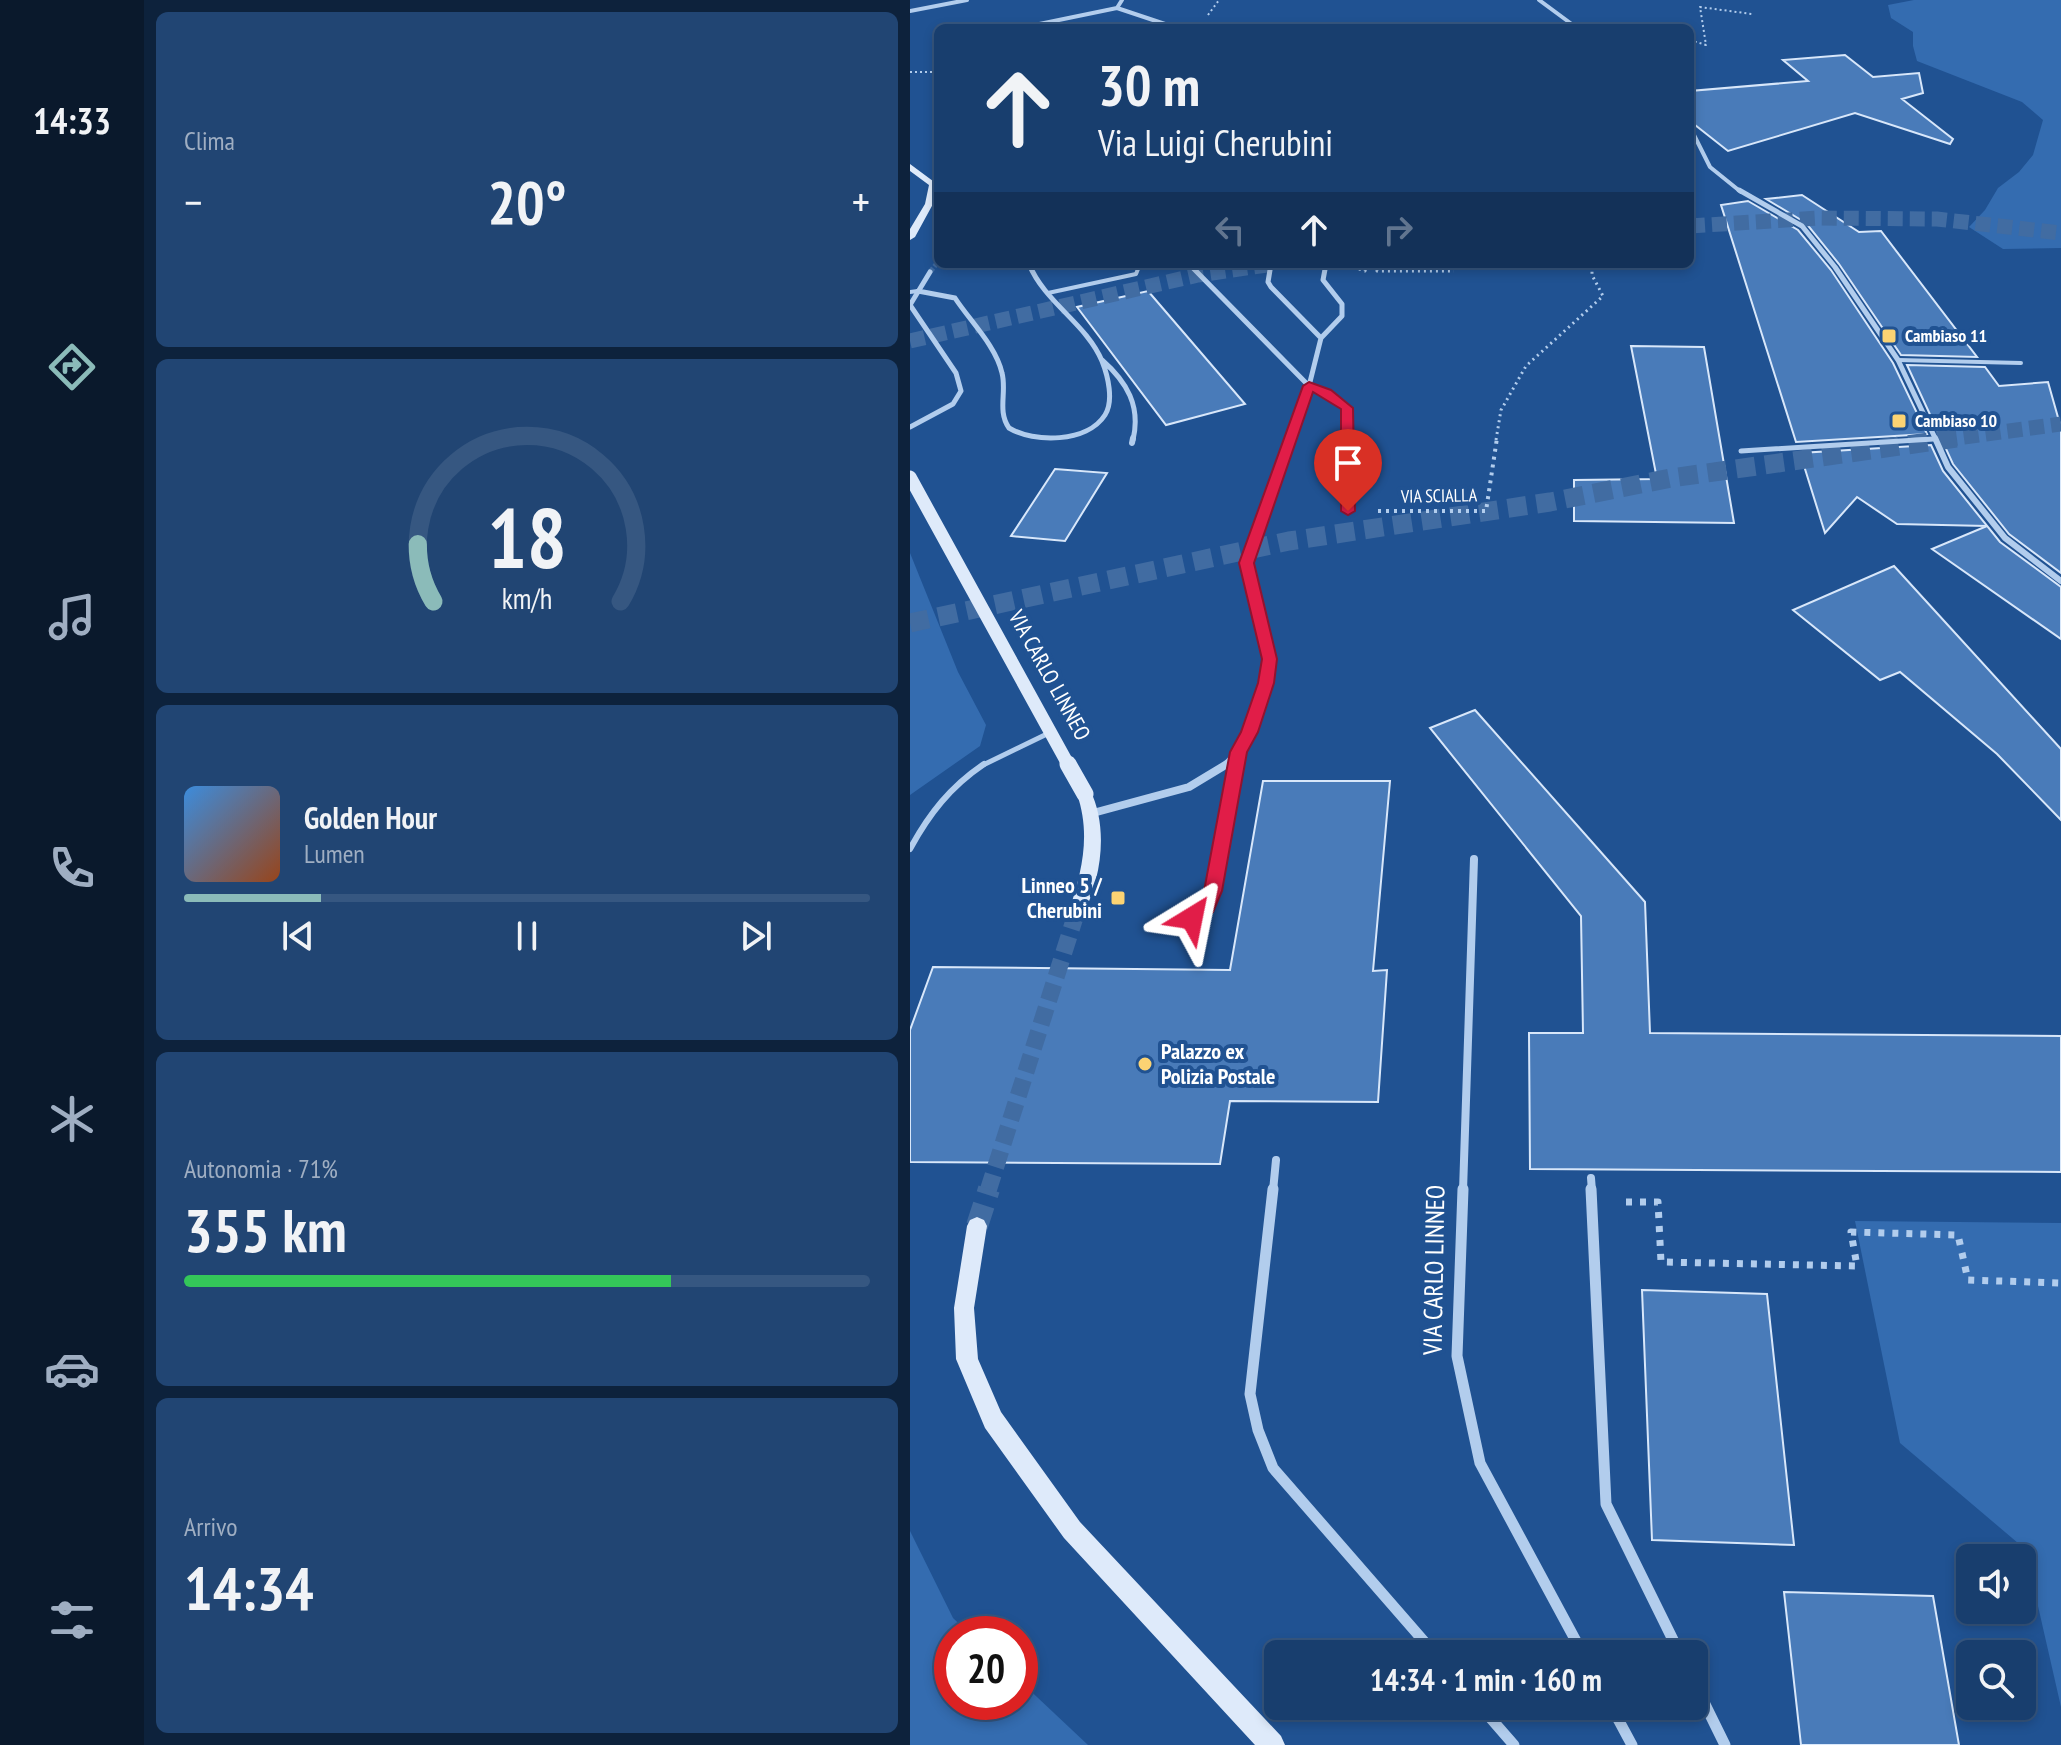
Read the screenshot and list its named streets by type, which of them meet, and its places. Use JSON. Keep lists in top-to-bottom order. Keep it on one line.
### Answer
{"streets":{"street":["VIA CARLO LINNEO"],"path":["VIA SCIALLA"]},"places":{"transit":["Cambiaso 11","Cambiaso 10","Linneo 5 / Cherubini"],"other":["Palazzo ex Polizia Postale"]},"page":{"tabs":"14:33","tile":["Clima",["Autonomia · 71%","355 km"],["Arrivo","14:34"]],"turn":["30 m","Via Luigi Cherubini"],"heat":["−","20°","+"],"song":["Golden Hour","Lumen"],"limit":"20","trip":"14:34 · 1 min · 160 m","gauge":["18","km/h"]}}
